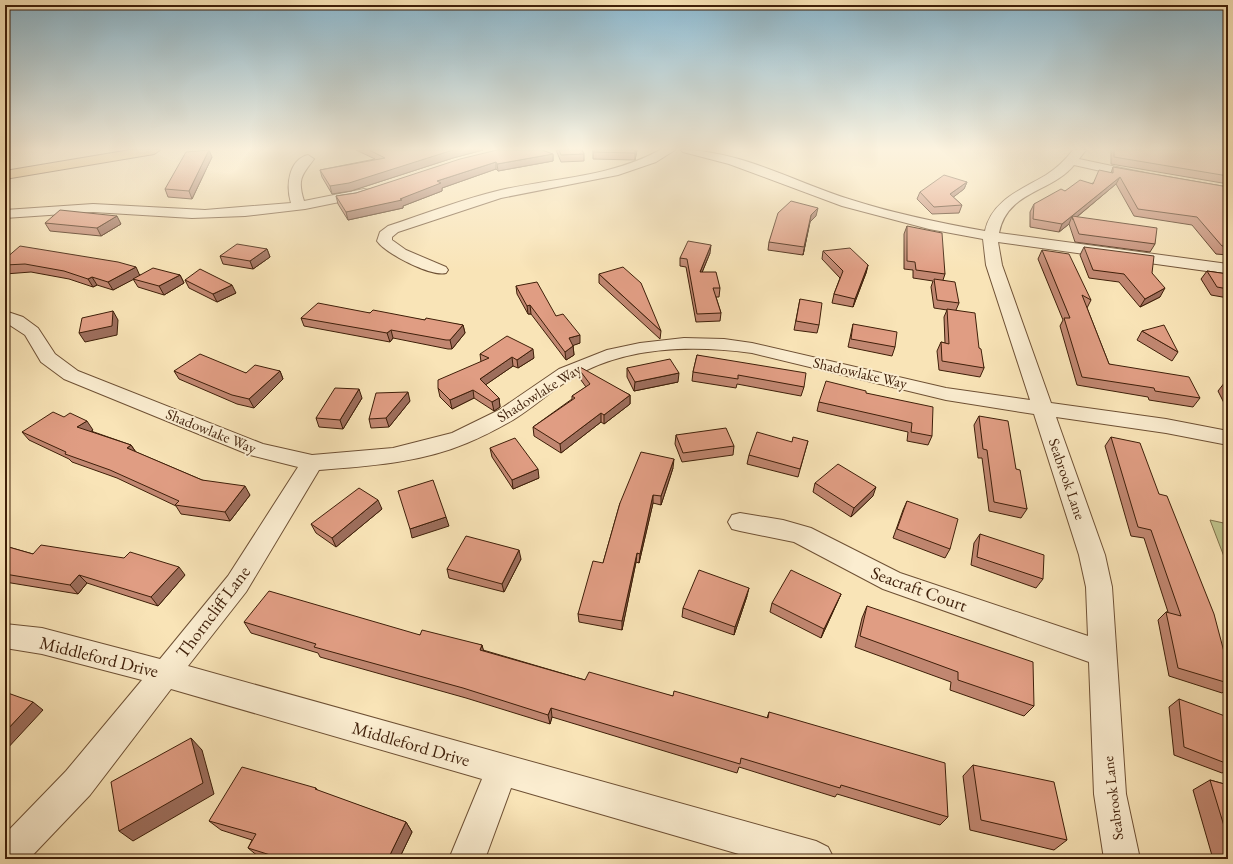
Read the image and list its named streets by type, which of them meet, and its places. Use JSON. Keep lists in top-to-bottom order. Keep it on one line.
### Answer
{"streets":{"street":["Shadowlake Way","Seabrook Lane","Seacraft Court","Thorncliff Lane","Middleford Drive"]},"crossings":[["Shadowlake Way","Seabrook Lane"],["Shadowlake Way","Thorncliff Lane"],["Seabrook Lane","Seacraft Court"],["Thorncliff Lane","Middleford Drive"]]}
